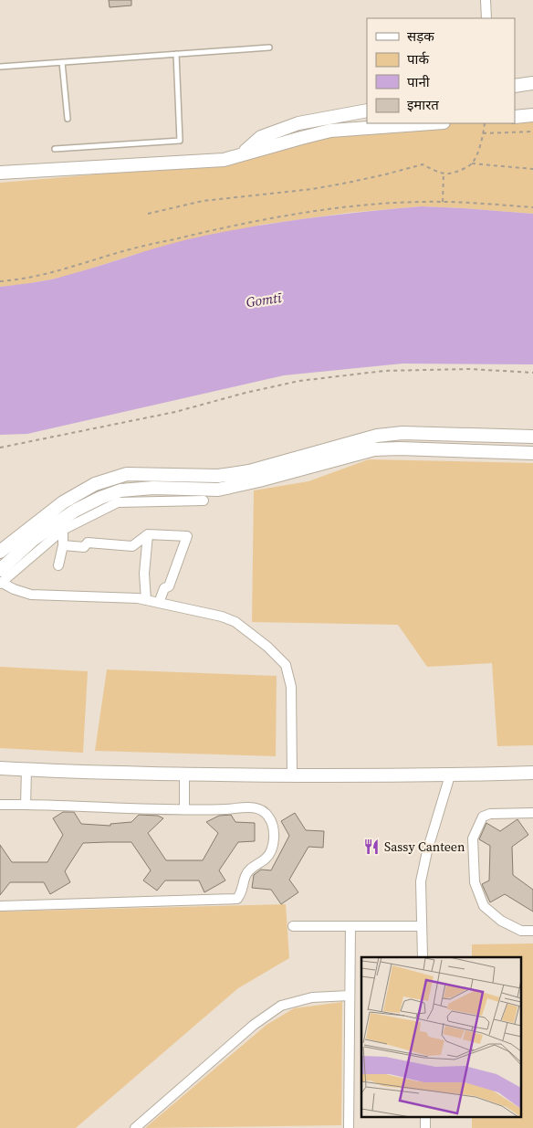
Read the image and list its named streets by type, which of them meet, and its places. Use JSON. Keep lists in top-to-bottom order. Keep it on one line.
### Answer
{"water":["Gomtī"],"places":{"restaurant":["Sassy Canteen"]},"legend":["सड़क","पार्क","पानी","इमारत"]}
